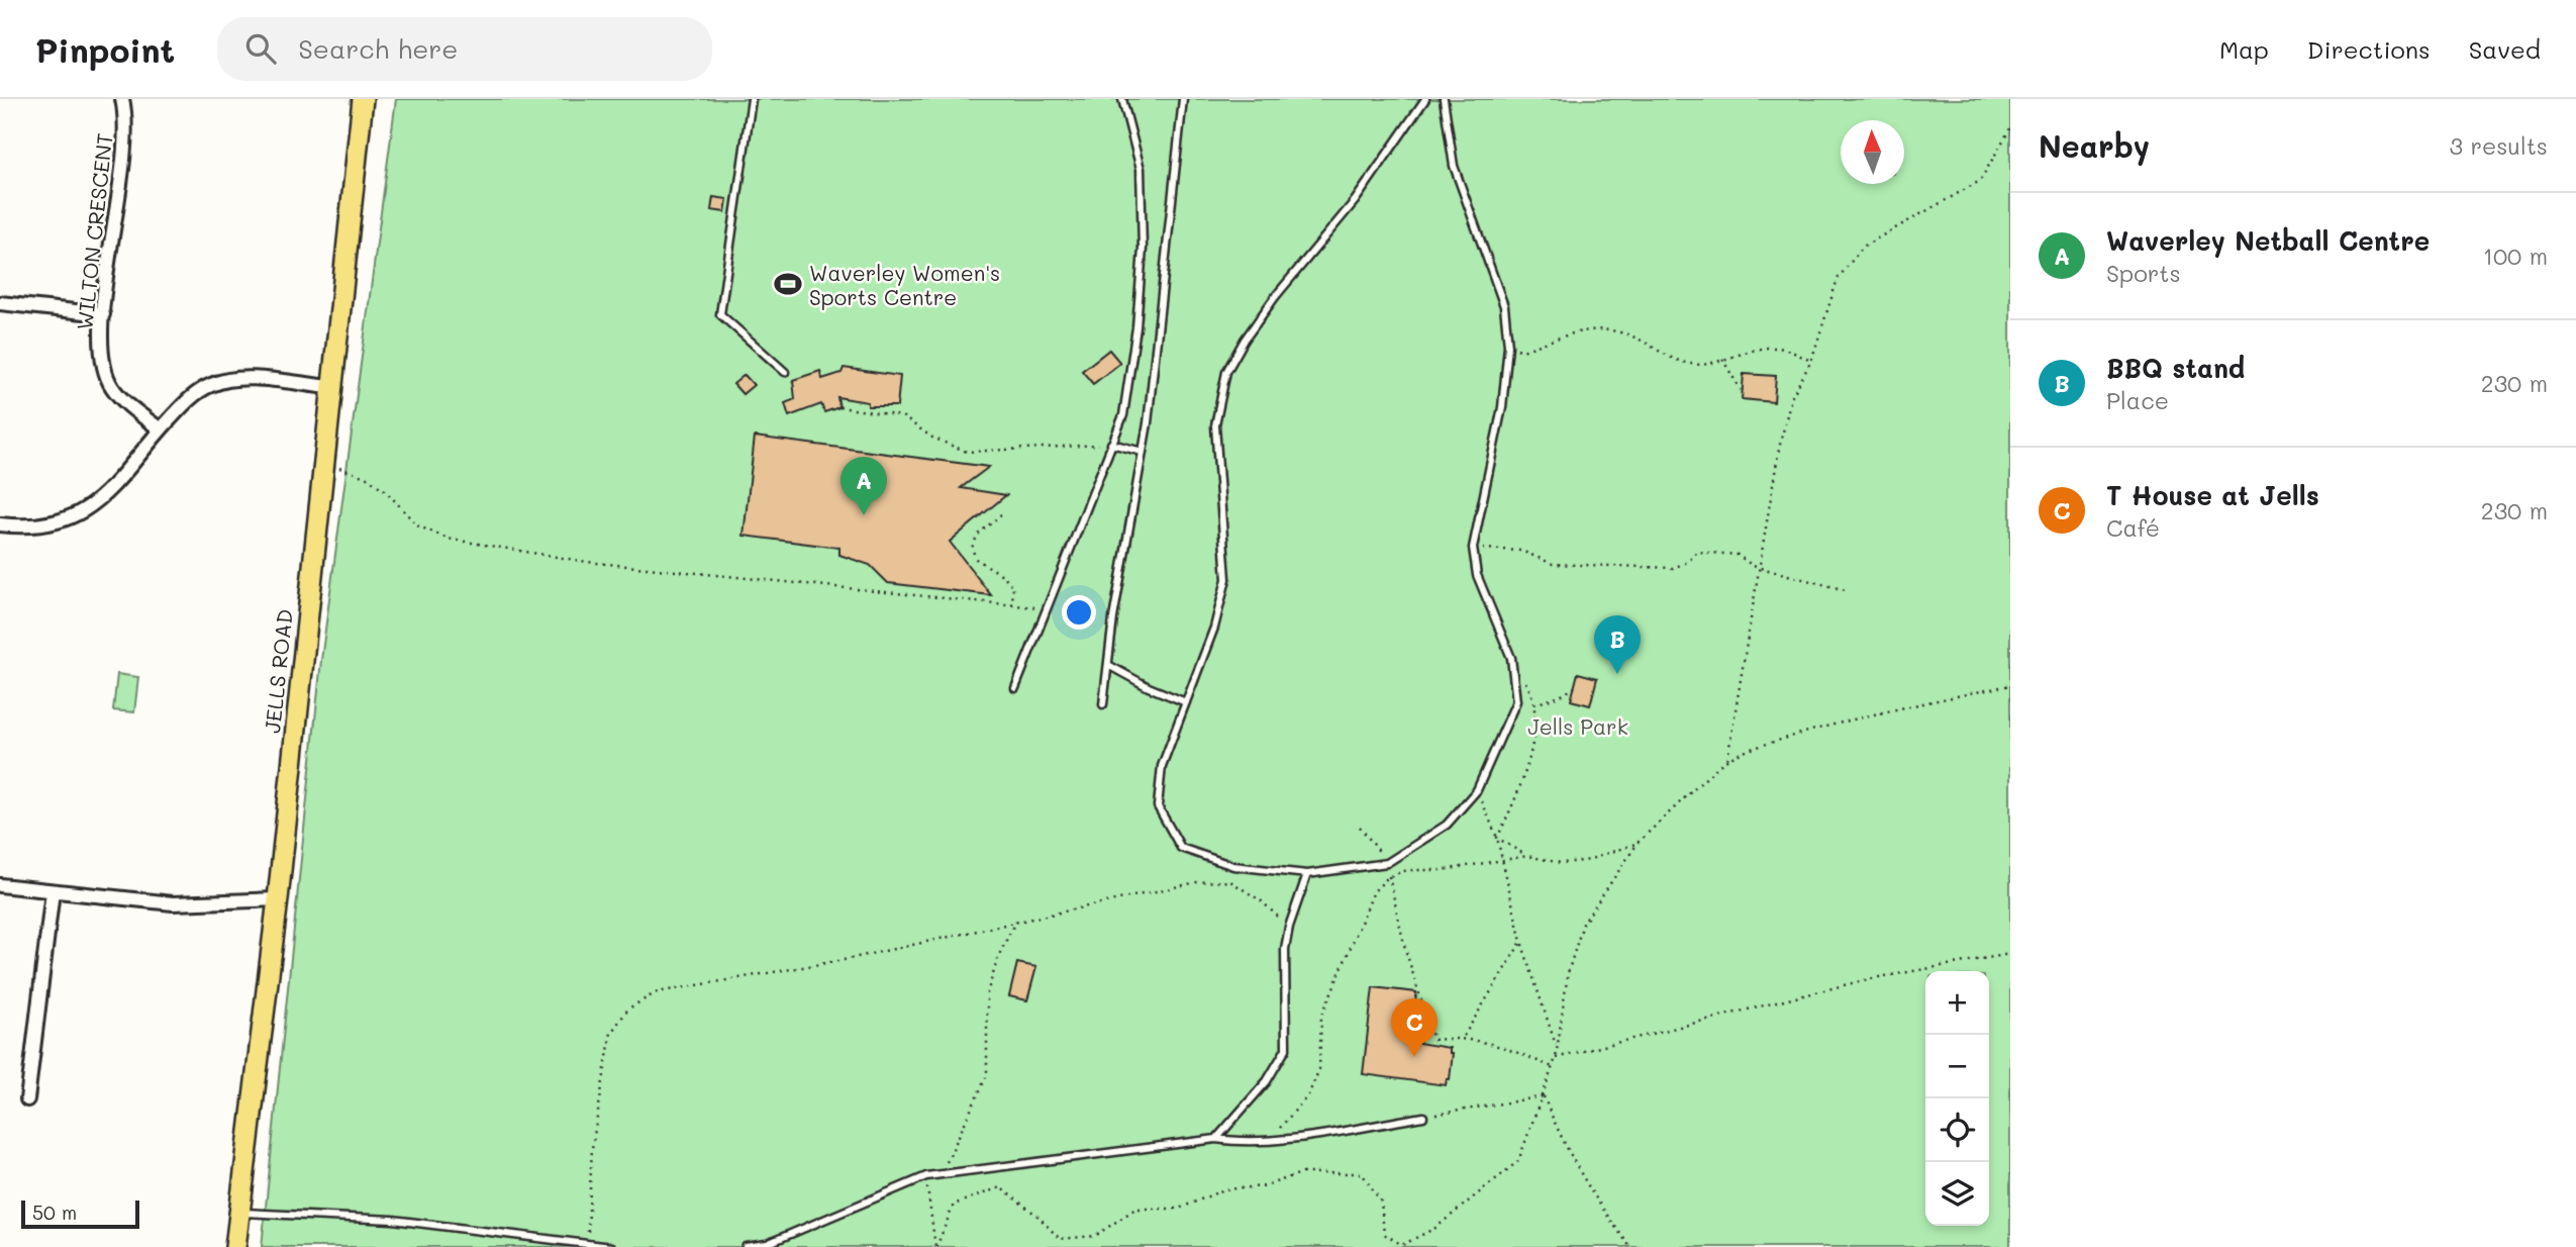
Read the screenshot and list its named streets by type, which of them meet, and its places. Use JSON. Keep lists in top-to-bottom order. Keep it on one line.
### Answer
{"streets":{"main road":["JELLS ROAD"],"street":["WILTON CRESCENT"]},"parks":["Jells Park"],"places":{"sports":["Waverley Women's Sports Centre"]},"scale_bar":"50 m","north":"top","page":{"header":"Pinpoint","search":"Search here","nav":["Map","Directions","Saved"],"heading":["Nearby","3 results"],"list":[{"mark":"A","name":"Waverley Netball Centre","note":"Sports","value":"100 m"},{"mark":"B","name":"BBQ stand","note":"Place","value":"230 m"},{"mark":"C","name":"T House at Jells","note":"Café","value":"230 m"}],"pins":["A","B","C"],"map_buttons":["+","−"],"scale":"50 m"}}
